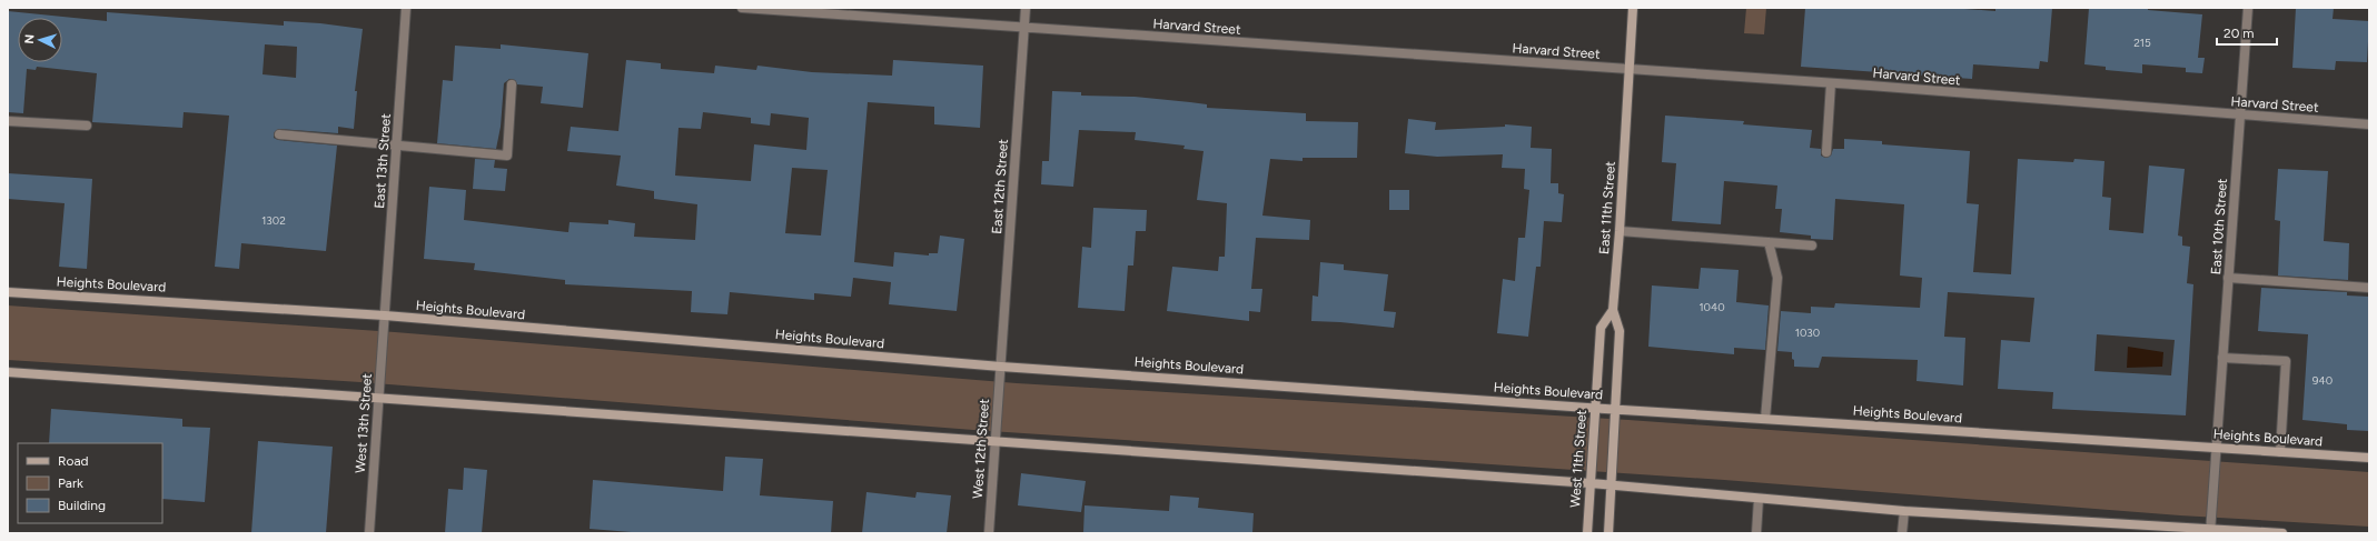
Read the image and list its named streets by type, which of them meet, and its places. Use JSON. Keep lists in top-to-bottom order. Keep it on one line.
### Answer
{"streets":{"main road":["East 11th Street","Heights Boulevard","West 11th Street"],"street":["Harvard Street","East 13th Street","East 12th Street","East 10th Street","West 13th Street","West 12th Street"]},"crossings":[["Harvard Street","East 12th Street"],["Harvard Street","East 11th Street"],["Harvard Street","East 10th Street"],["East 13th Street","Heights Boulevard"],["East 13th Street","West 13th Street"],["East 12th Street","Heights Boulevard"],["East 12th Street","West 12th Street"],["East 11th Street","Heights Boulevard"],["East 11th Street","West 11th Street"],["East 10th Street","Heights Boulevard"],["Heights Boulevard","West 13th Street"],["Heights Boulevard","West 12th Street"],["Heights Boulevard","West 11th Street"]],"house_numbers":["215","1302","1040","1030","940"],"legend":["Road","Park","Building"],"scale_bar":"20 m","north":"left"}
